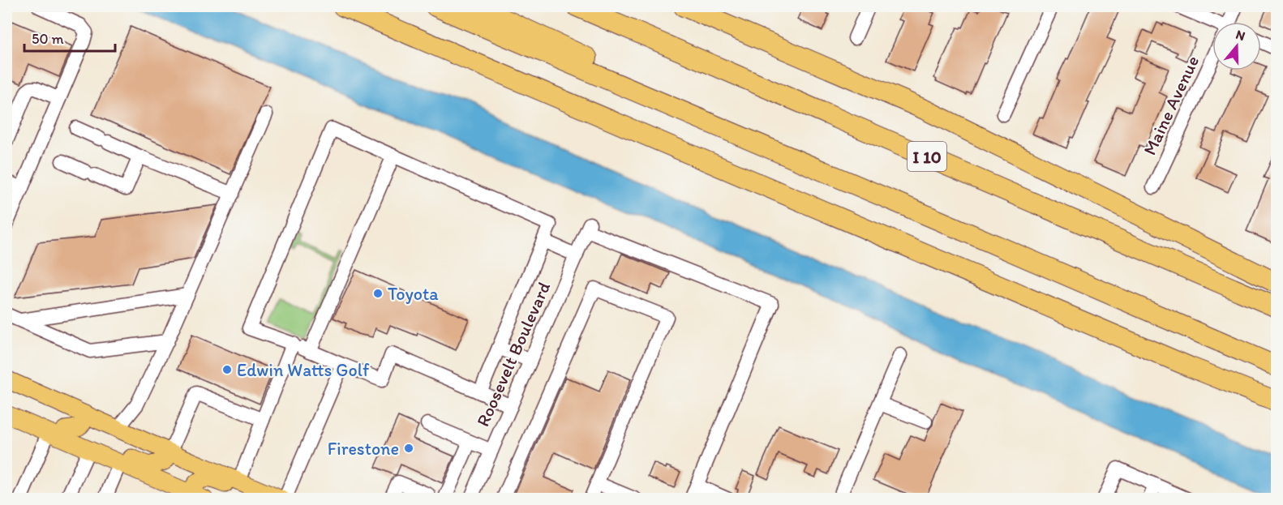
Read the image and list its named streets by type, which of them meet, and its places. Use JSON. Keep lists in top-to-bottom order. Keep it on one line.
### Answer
{"streets":{"highway":["I 10"],"street":["Maine Avenue","Roosevelt Boulevard"]},"places":["Toyota","Edwin Watts Golf","Firestone"],"scale_bar":"50 m","north":"top"}
